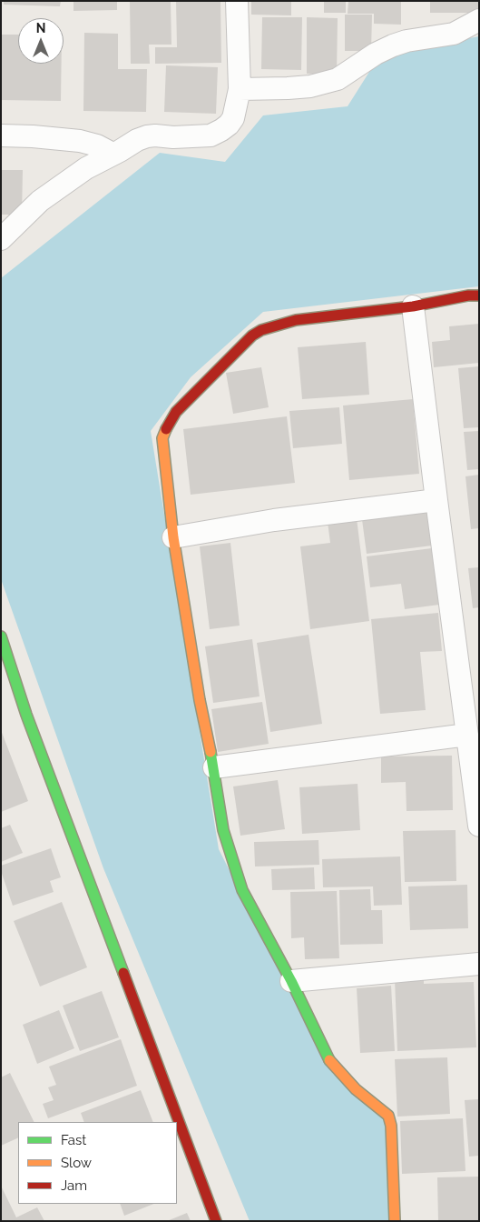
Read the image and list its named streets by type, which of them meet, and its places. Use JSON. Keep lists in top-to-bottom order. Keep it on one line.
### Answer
{"legend":["Fast","Slow","Jam"],"north":"top"}
